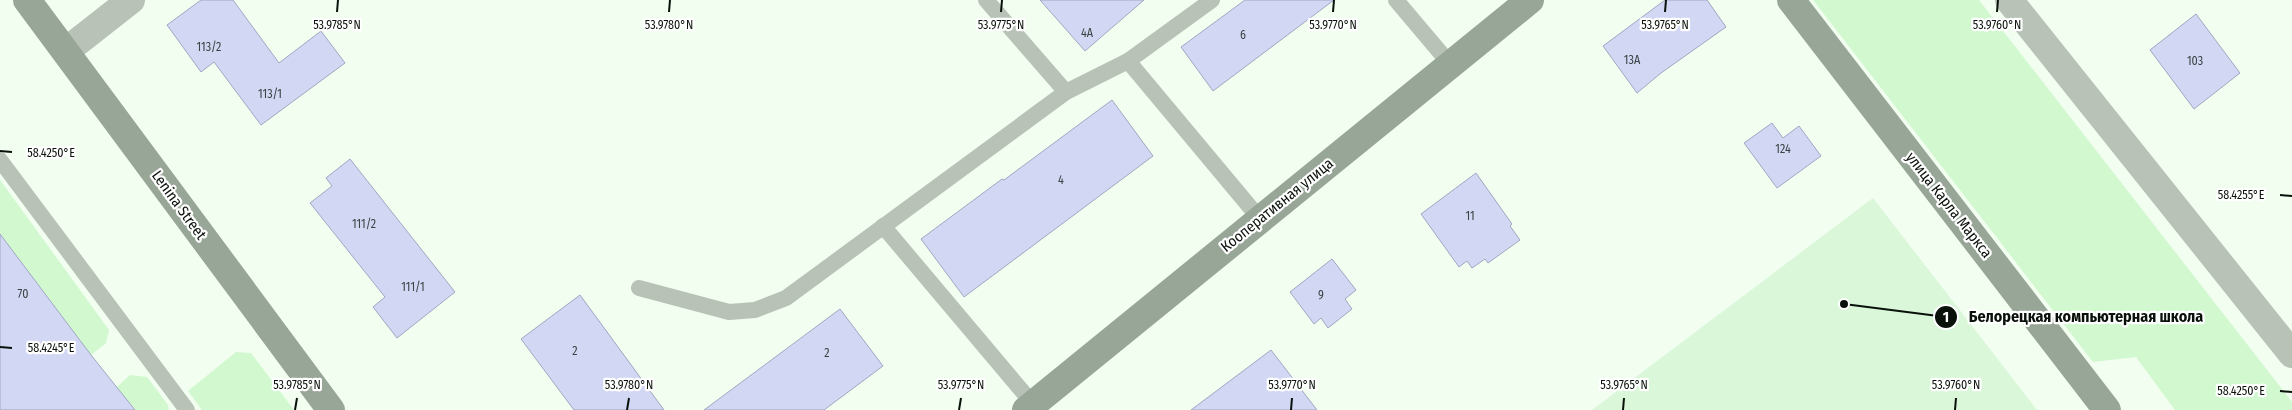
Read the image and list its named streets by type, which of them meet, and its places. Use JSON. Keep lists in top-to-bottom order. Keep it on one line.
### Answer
{"streets":{"street":["Lenina Street","Кооперативная улица","улица Карла Маркса"]},"places":["Белорецкая компьютерная школа"],"house_numbers":["4А","6","113/2","13А","103","113/1","124","4","11","111/2","111/1","70","9","2","2"],"coordinates":["53.9785°N","53.9780°N","53.9775°N","53.9770°N","53.9765°N","53.9760°N","58.4250°E","58.4255°E","58.4245°E"]}
